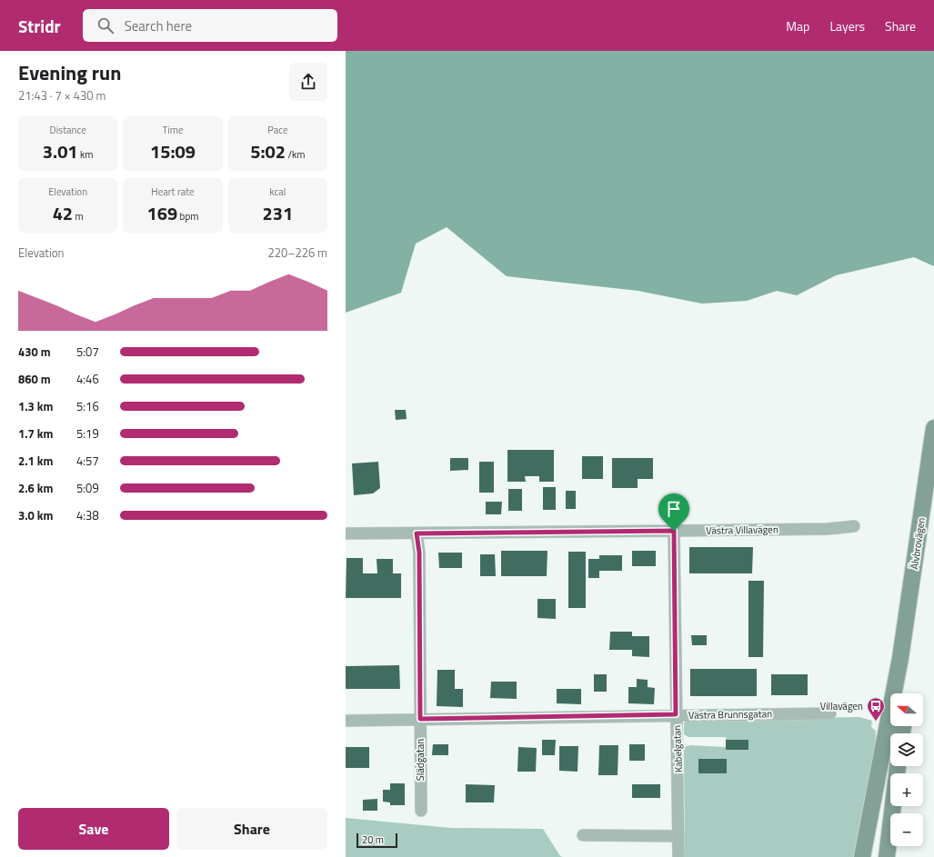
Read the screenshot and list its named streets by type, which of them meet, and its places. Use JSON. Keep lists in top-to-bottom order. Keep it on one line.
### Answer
{"streets":{"main road":["Älvbrovägen"],"street":["Västra Villavägen","Västra Brunnsgatan","Kabelgatan","Slädgatan"]},"crossings":[["Västra Villavägen","Kabelgatan"],["Västra Villavägen","Slädgatan"],["Västra Brunnsgatan","Kabelgatan"],["Västra Brunnsgatan","Slädgatan"]],"places":{"bus stop":["Villavägen"]},"scale_bar":"20 m","north":"left","page":{"header":"Stridr","search":"Search here","nav":["Map","Layers","Share"],"heading":["Evening run","21:43 · 7 × 430 m"],"stats":[["Distance","3.01 km"],["Time","15:09"],["Pace","5:02 /km"],["Elevation","42 m"],["Heart rate","169 bpm"],["kcal","231"]],"chart":["Elevation","220–226 m"],"list":[{"name":"430 m","note":"5:07"},{"name":"860 m","note":"4:46"},{"name":"1.3 km","note":"5:16"},{"name":"1.7 km","note":"5:19"},{"name":"2.1 km","note":"4:57"},{"name":"2.6 km","note":"5:09"},{"name":"3.0 km","note":"4:38"}],"map_buttons":["+","−"],"buttons":["Save","Share"],"scale":"20 m"}}
